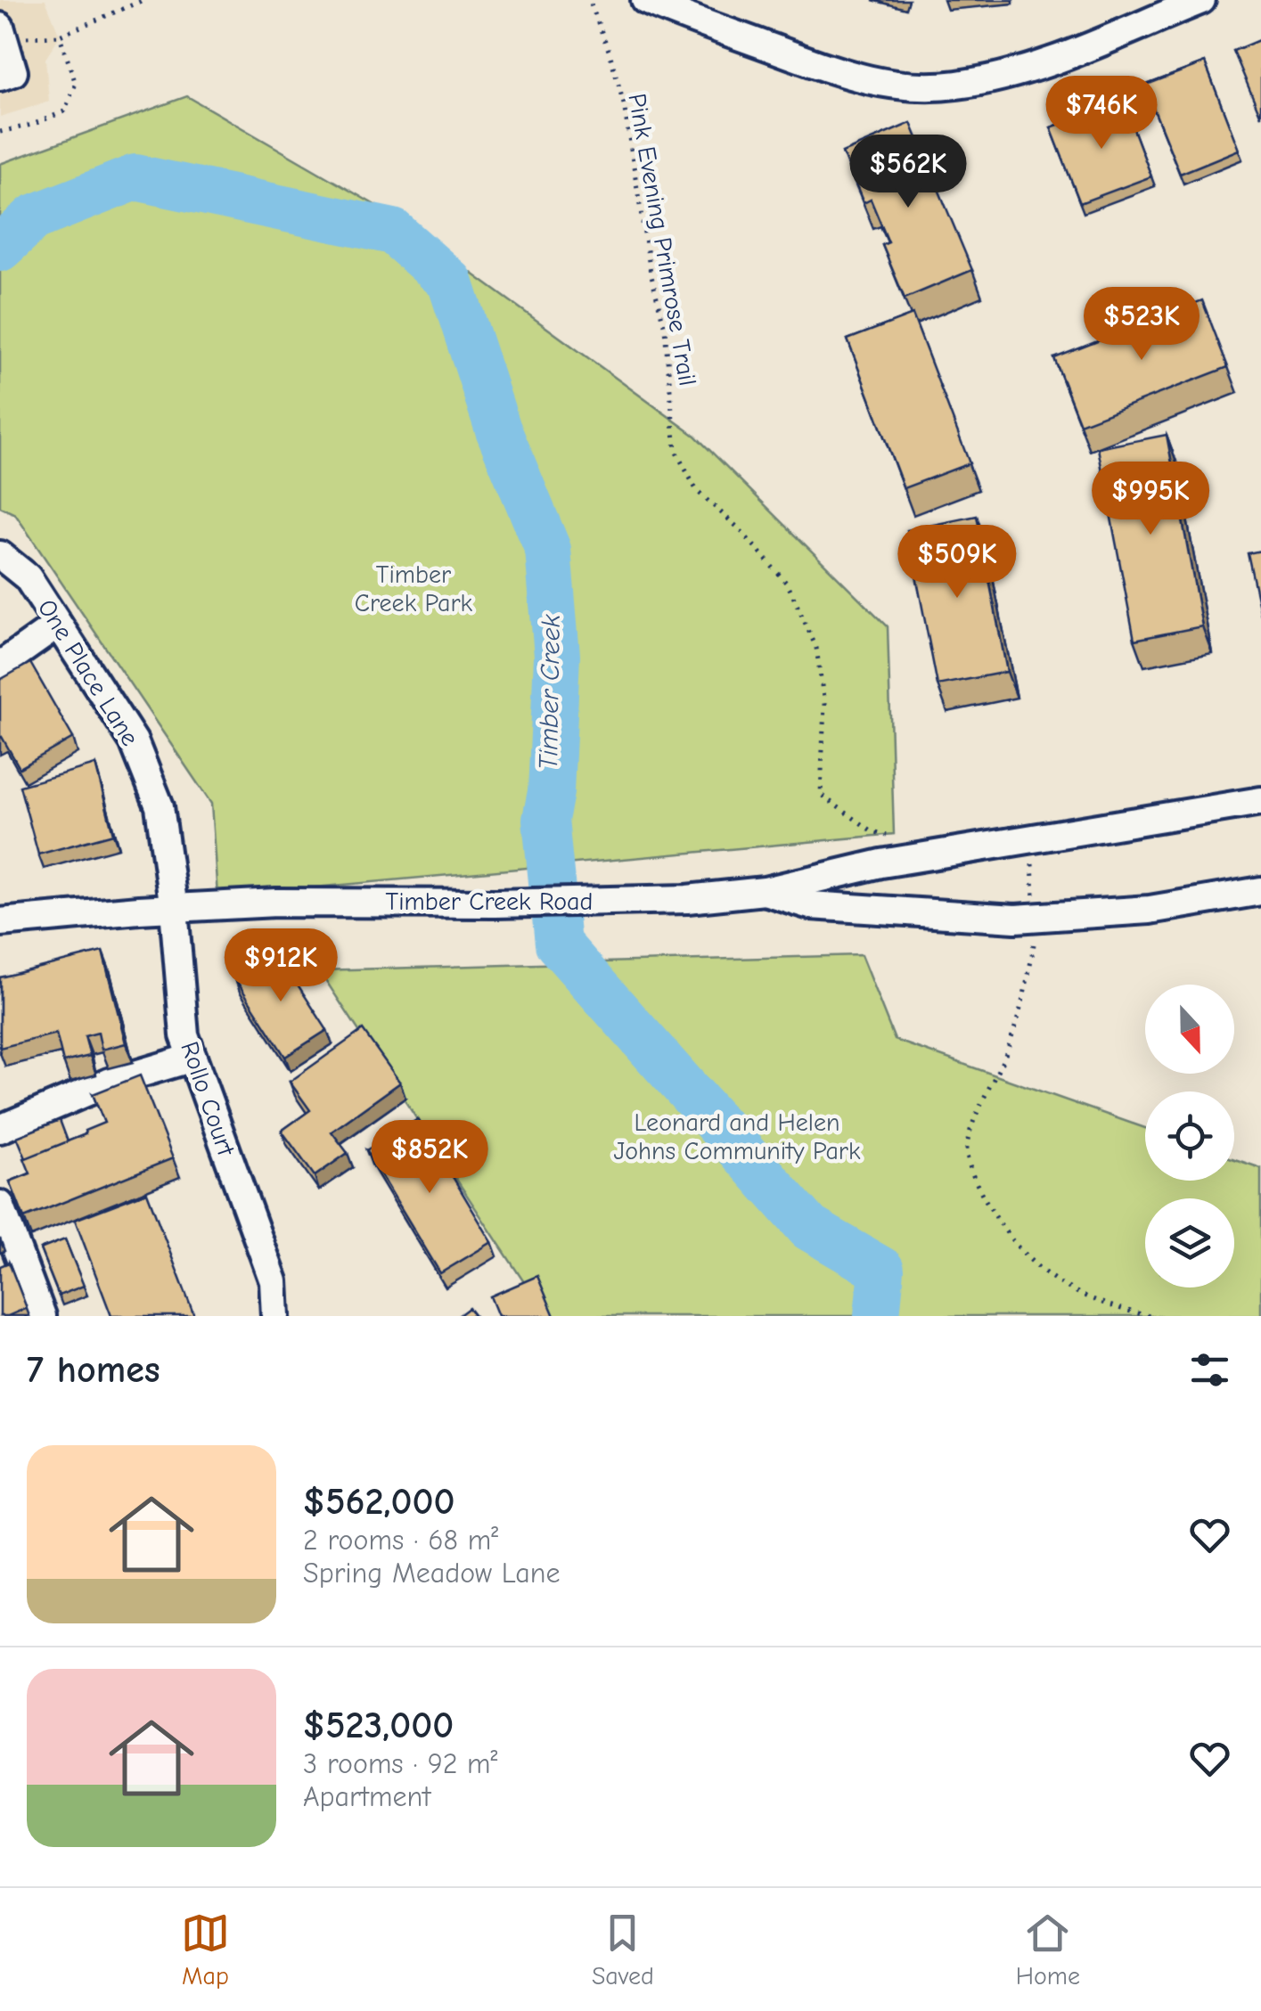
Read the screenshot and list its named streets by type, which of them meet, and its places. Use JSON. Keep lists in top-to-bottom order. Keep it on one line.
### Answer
{"streets":{"street":["One Place Lane","Timber Creek Road","Rollo Court"],"path":["Pink Evening Primrose Trail"]},"crossings":[["One Place Lane","Timber Creek Road"],["One Place Lane","Rollo Court"],["Timber Creek Road","Rollo Court"]],"water":["Timber Creek"],"parks":["Timber Creek Park","Leonard and Helen Johns Community Park"],"north":"bottom","page":{"price":["$746K","$562K","$523K","$995K","$509K","$912K","$852K"],"heading":"7 homes","list":[{"name":"$562,000","note":"2 rooms · 68 m² · Spring Meadow Lane"},{"name":"$523,000","note":"3 rooms · 92 m² · Apartment"}],"tabs":["Map","Saved","Home"]}}
